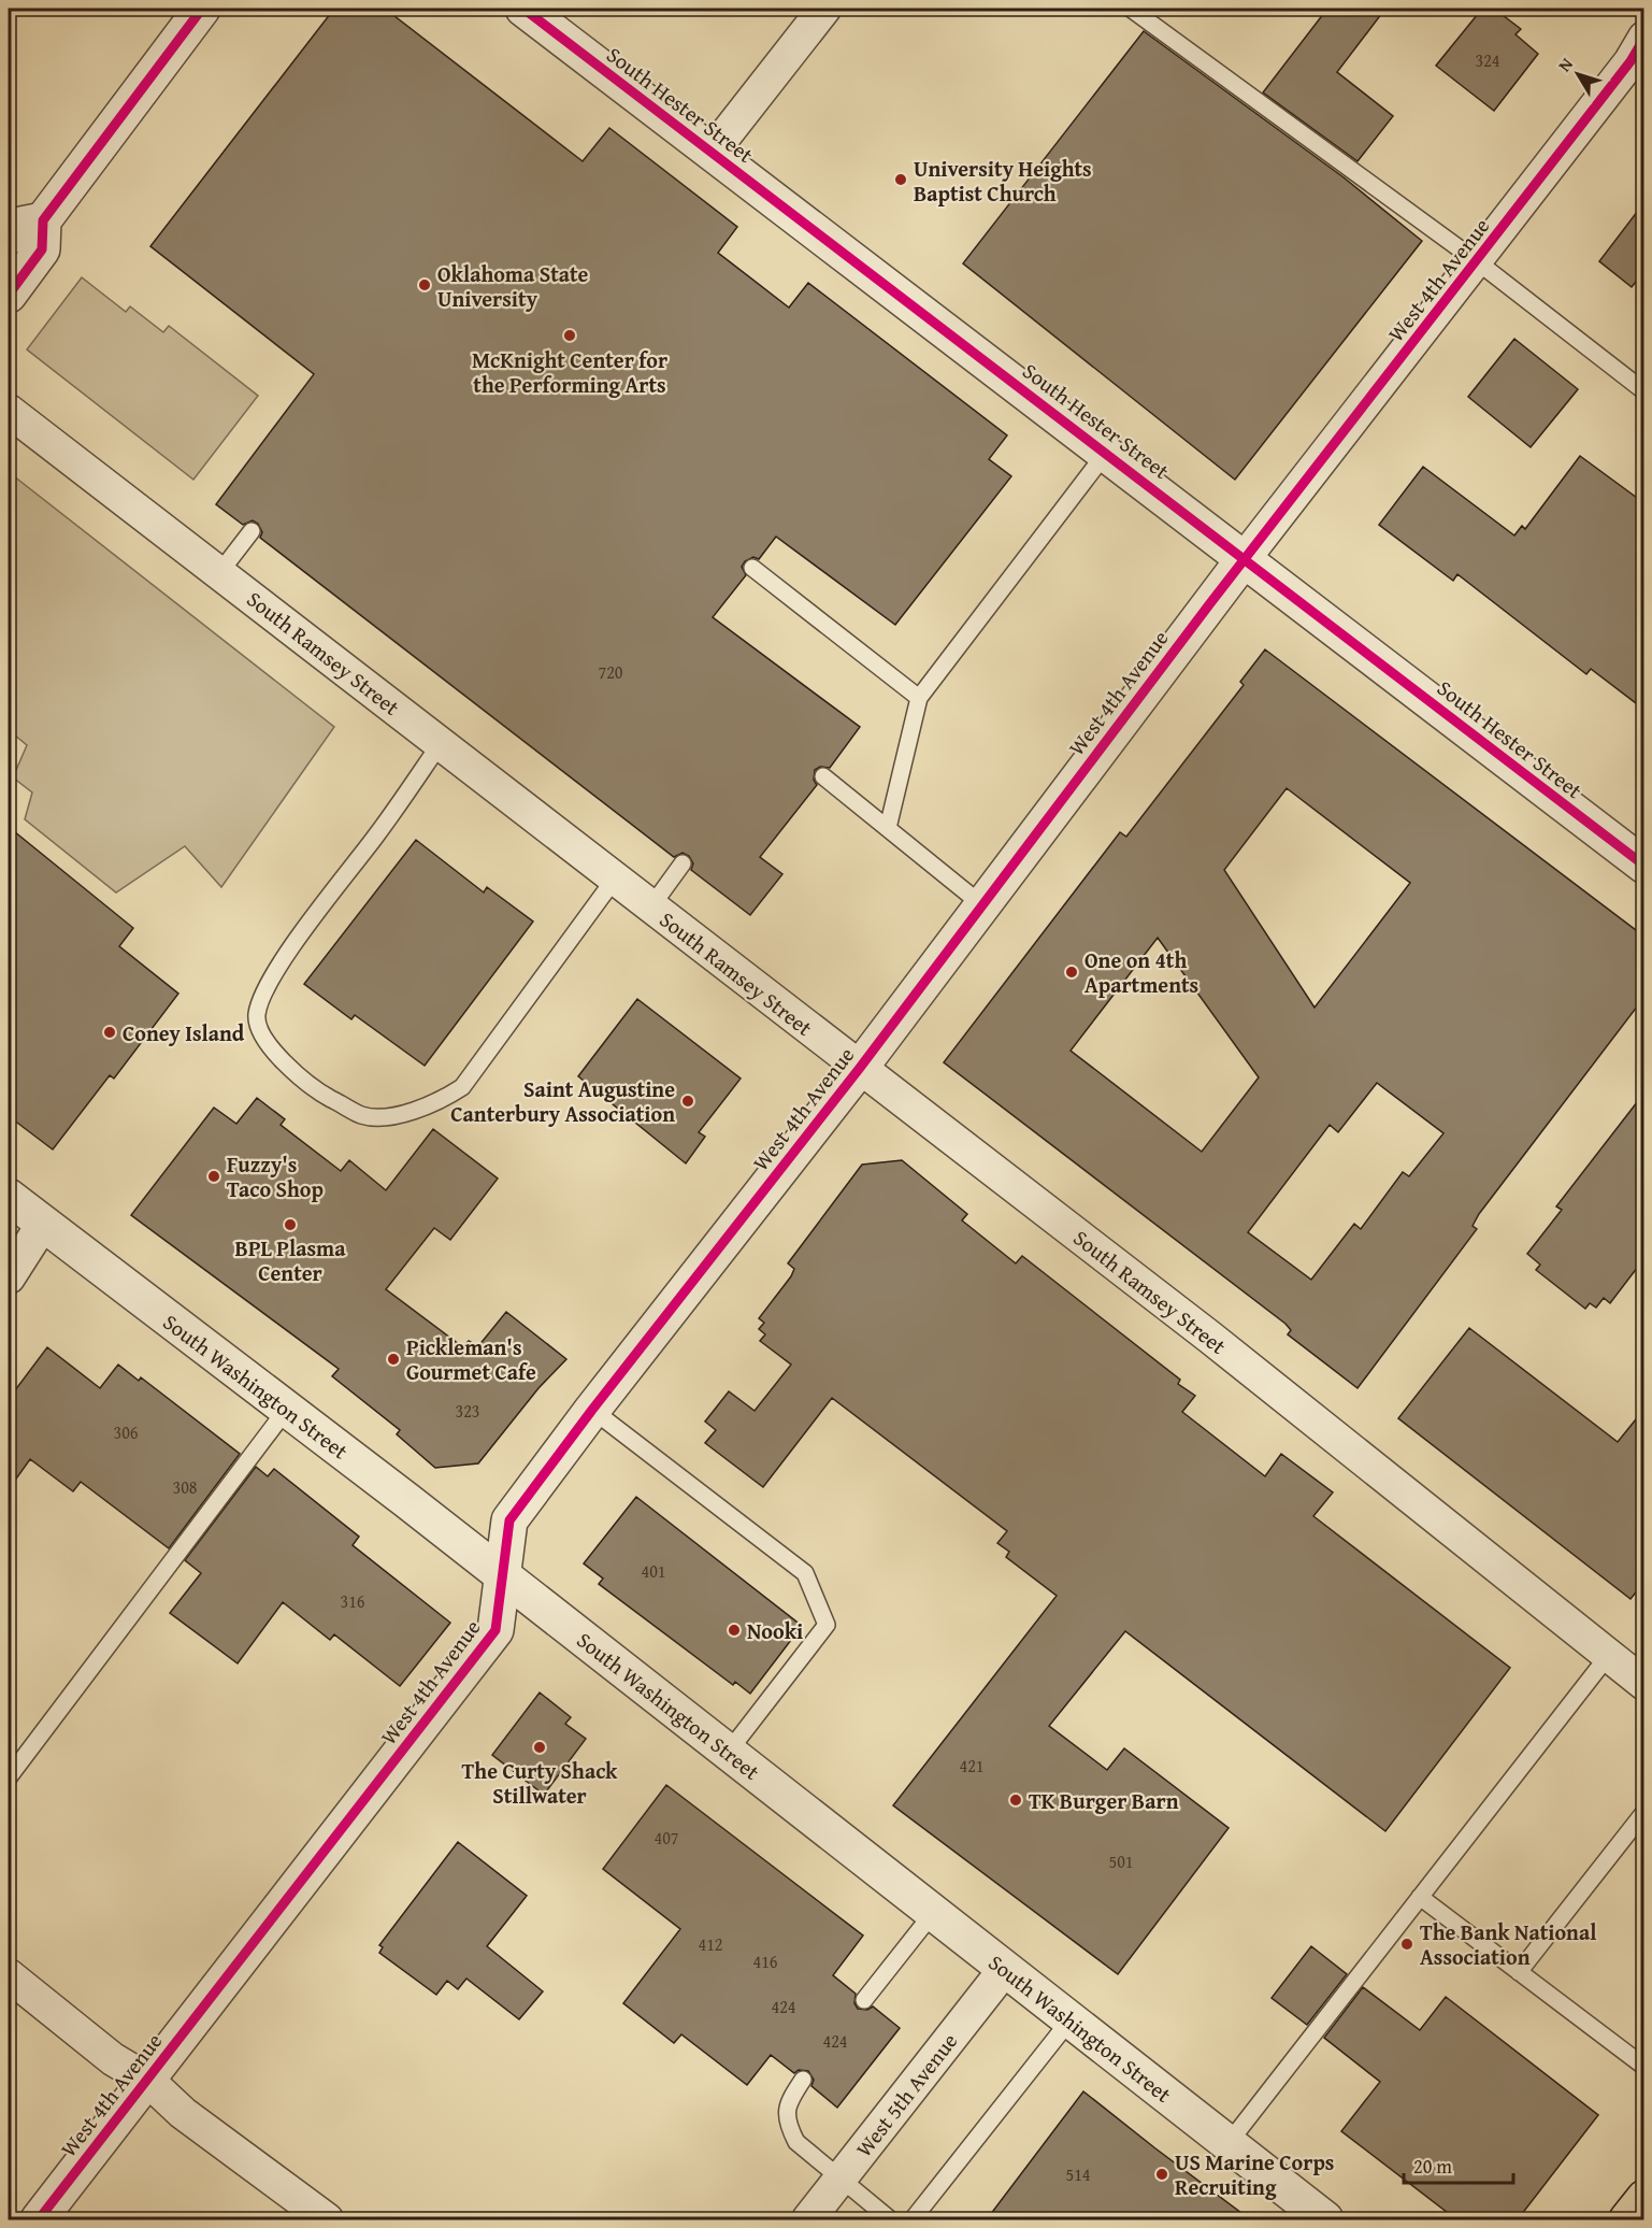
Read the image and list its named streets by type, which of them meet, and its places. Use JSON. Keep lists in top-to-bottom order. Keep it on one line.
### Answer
{"streets":{"street":["South Hester Street","West 4th Avenue","South Ramsey Street","South Washington Street","West 5th Avenue"]},"crossings":[["South Hester Street","West 4th Avenue"],["West 4th Avenue","South Ramsey Street"],["West 4th Avenue","South Washington Street"],["South Washington Street","West 5th Avenue"]],"places":["University Heights Baptist Church","Oklahoma State University","McKnight Center for the Performing Arts","One on 4th Apartments","Coney Island","Saint Augustine Canterbury Association","Fuzzy's Taco Shop","BPL Plasma Center","Pickleman's Gourmet Cafe","Nooki","The Curty Shack Stillwater","TK Burger Barn","The Bank National Association","US Marine Corps Recruiting"],"house_numbers":["324","720","323","306","308","401","316","421","407","501","412","416","424","424","514"],"scale_bar":"20 m","north":"top left"}
